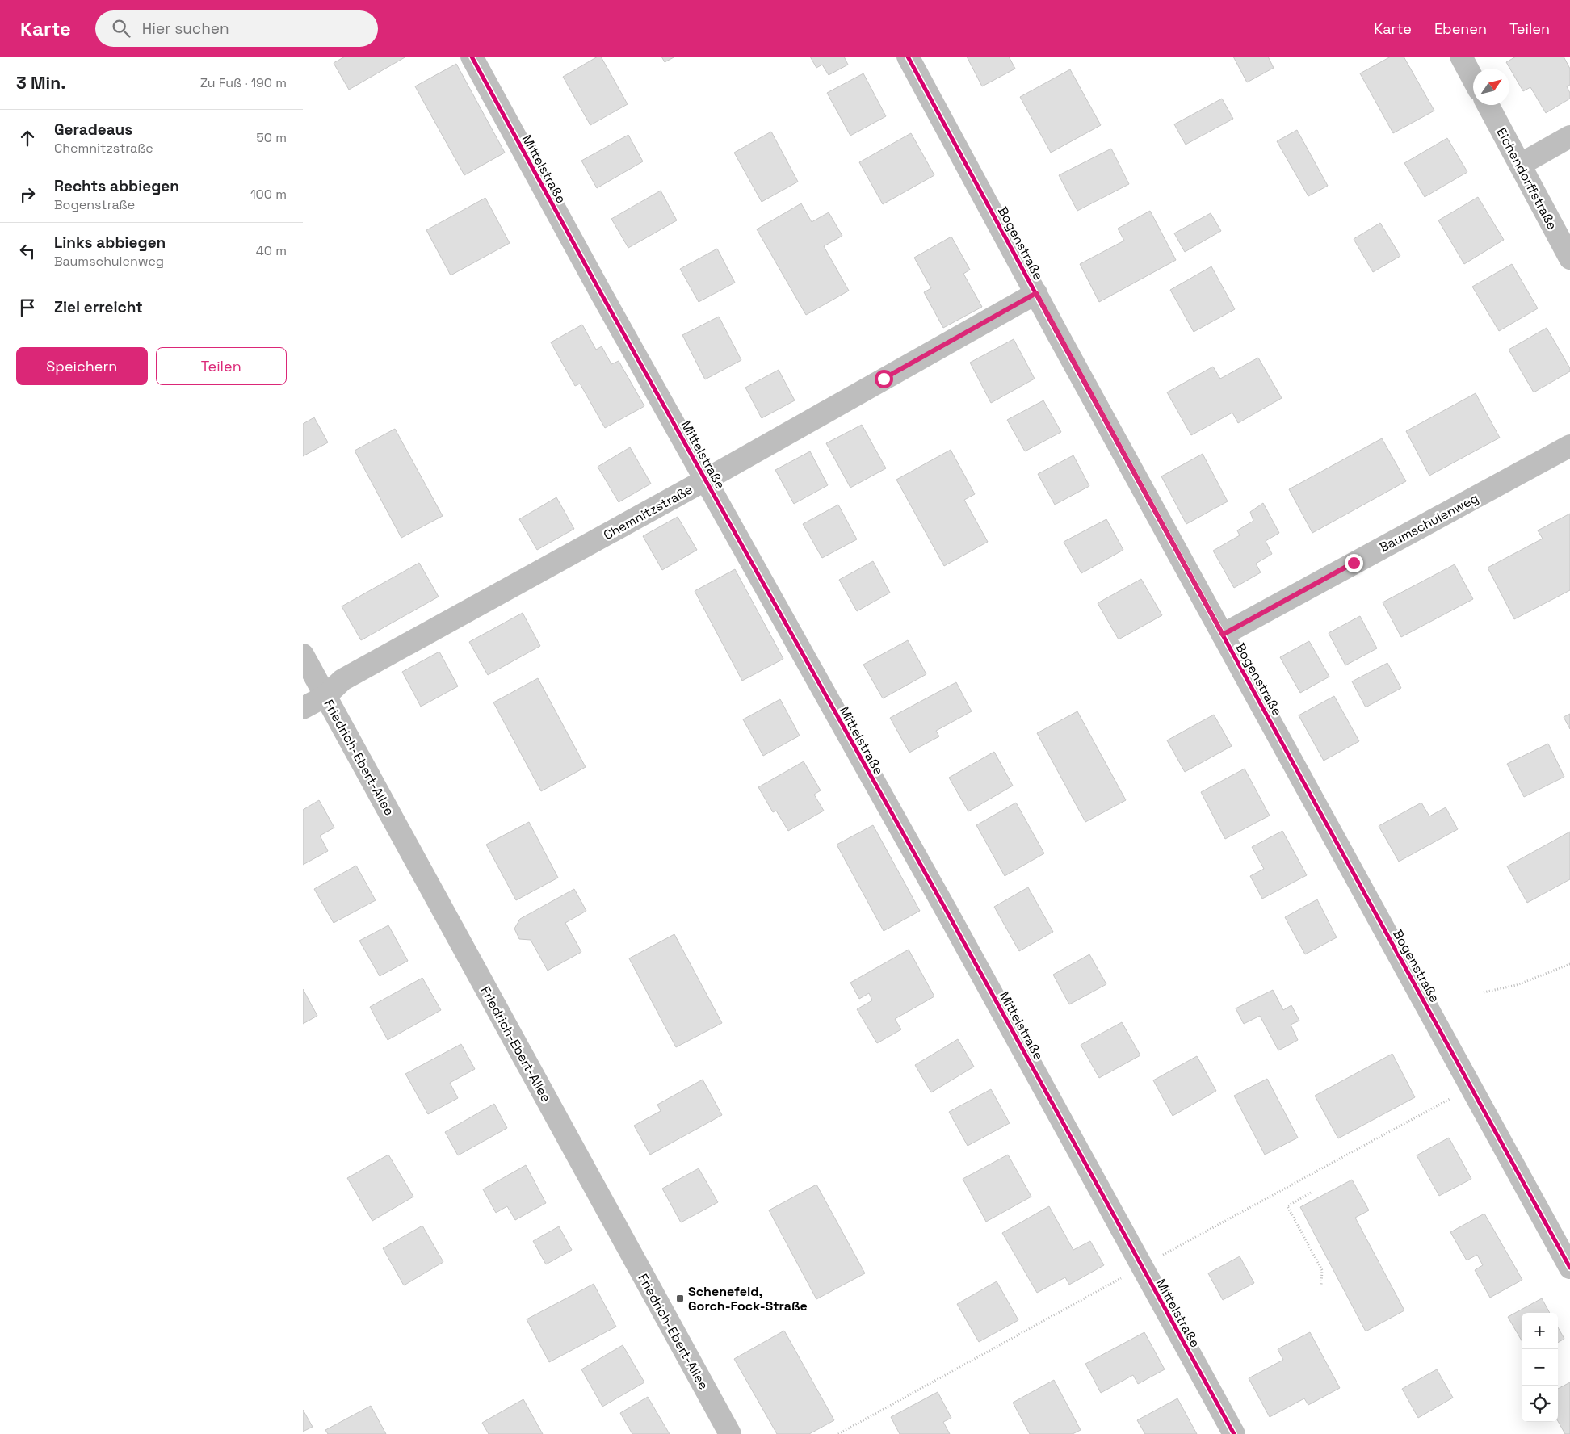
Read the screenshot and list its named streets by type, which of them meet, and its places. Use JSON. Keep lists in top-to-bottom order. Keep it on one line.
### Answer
{"streets":{"street":["Mittelstraße","Eichendorffstraße","Bogenstraße","Chemnitzstraße","Baumschulenweg","Friedrich-Ebert-Allee"]},"crossings":[["Mittelstraße","Chemnitzstraße"],["Bogenstraße","Chemnitzstraße"],["Bogenstraße","Baumschulenweg"],["Chemnitzstraße","Friedrich-Ebert-Allee"]],"places":{"transit":["Schenefeld, Gorch-Fock-Straße"]},"north":"top right","page":{"header":"Karte","search":"Hier suchen","nav":["Karte","Ebenen","Teilen"],"heading":["3 Min.","Zu Fuß · 190 m"],"list":[["Geradeaus","Chemnitzstraße","50 m"],["Rechts abbiegen","Bogenstraße","100 m"],["Links abbiegen","Baumschulenweg","40 m"],"Ziel erreicht"],"buttons":["Speichern","Teilen"],"map_buttons":["+","−"]}}
